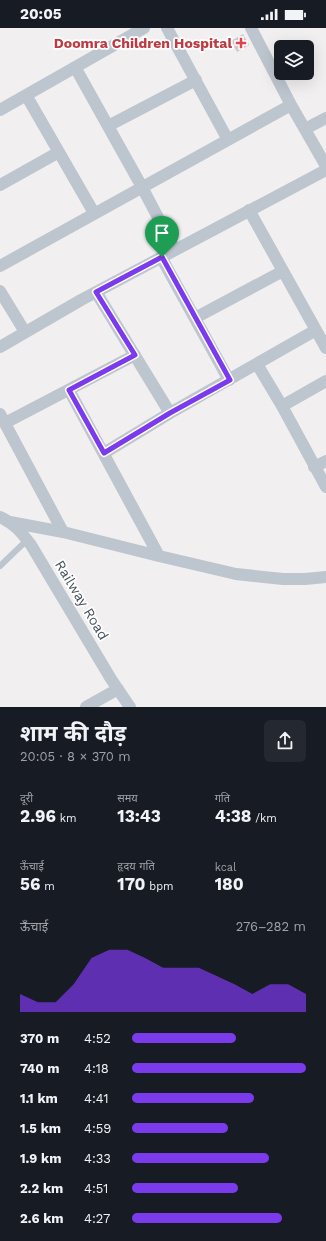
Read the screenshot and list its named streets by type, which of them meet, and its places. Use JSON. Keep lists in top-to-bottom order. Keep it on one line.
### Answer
{"streets":{"street":["Railway Road"]},"places":{"health":["Doomra Children Hospital"]},"page":{"status":"20:05","heading":["शाम की दौड़","20:05 · 8 × 370 m"],"stats":[["दूरी","2.96 km"],["समय","13:43"],["गति","4:38 /km"],["ऊँचाई","56 m"],["हृदय गति","170 bpm"],["kcal","180"]],"chart":["ऊँचाई","276–282 m"],"list":[{"name":"370 m","note":"4:52"},{"name":"740 m","note":"4:18"},{"name":"1.1 km","note":"4:41"},{"name":"1.5 km","note":"4:59"},{"name":"1.9 km","note":"4:33"},{"name":"2.2 km","note":"4:51"},{"name":"2.6 km","note":"4:27"}]}}
